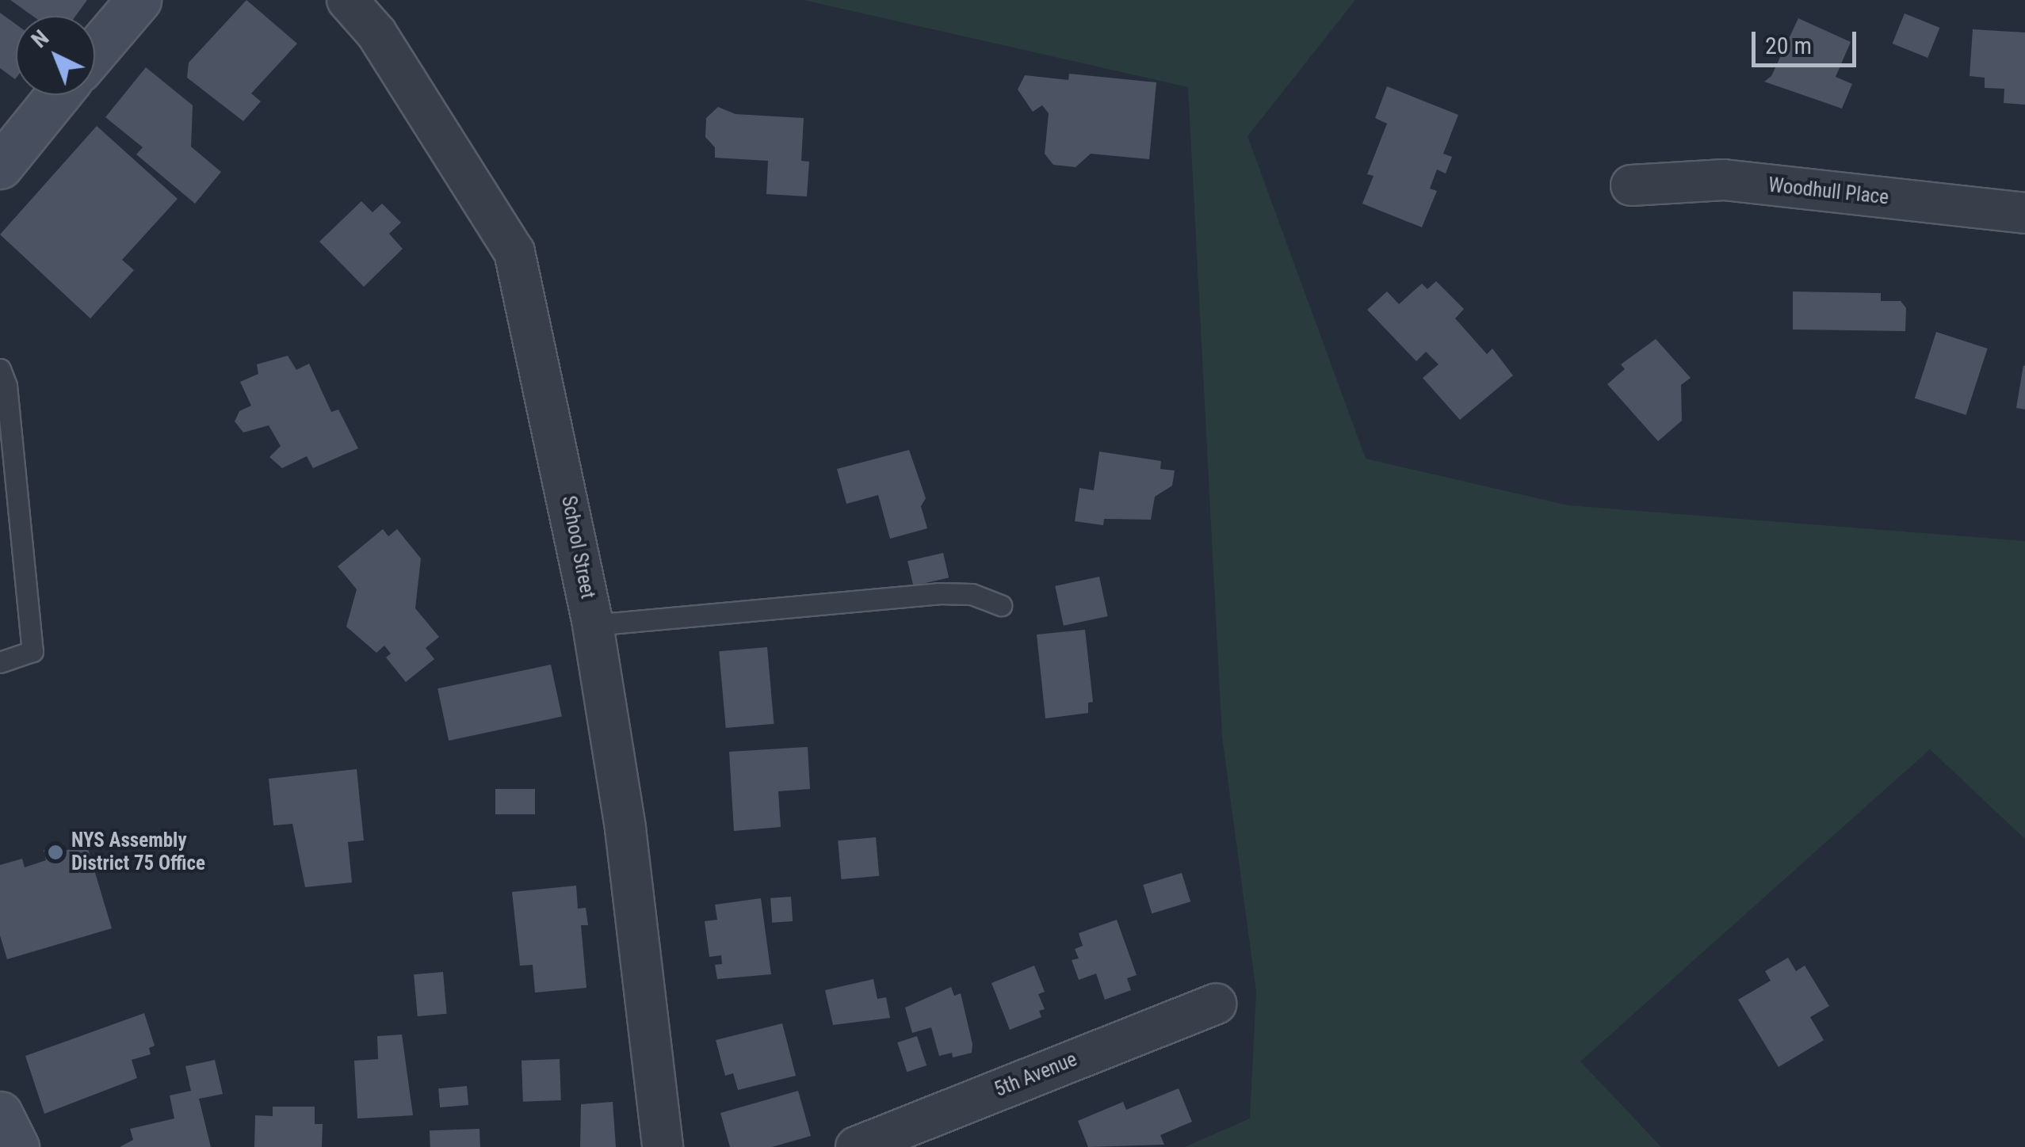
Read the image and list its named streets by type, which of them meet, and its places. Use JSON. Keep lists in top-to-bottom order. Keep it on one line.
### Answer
{"streets":{"street":["Woodhull Place","School Street","5th Avenue"]},"places":["NYS Assembly District 75 Office"],"scale_bar":"20 m","north":"top left"}
